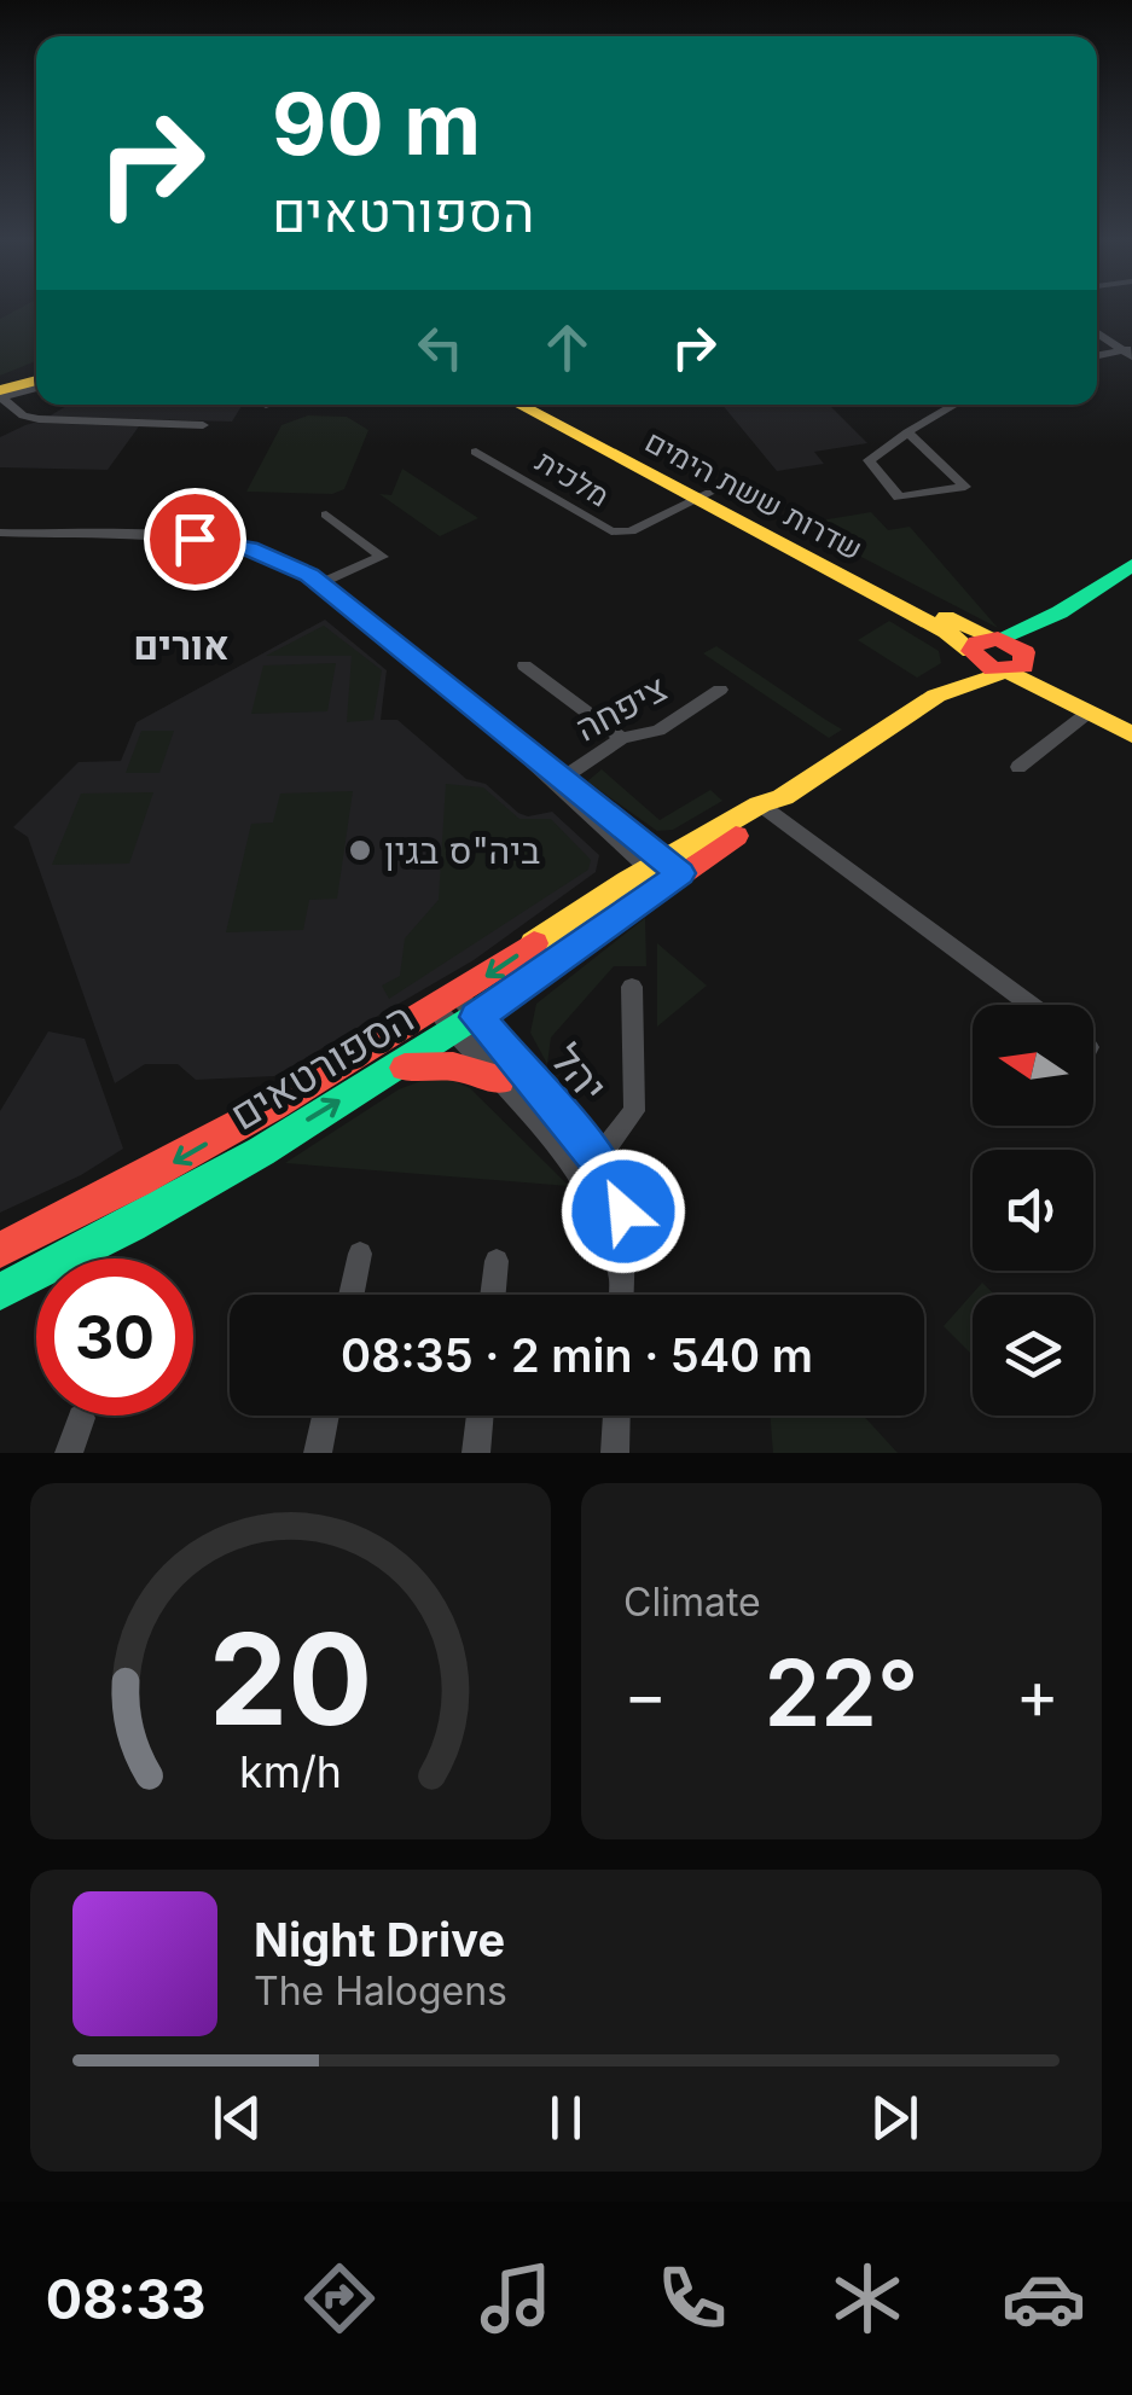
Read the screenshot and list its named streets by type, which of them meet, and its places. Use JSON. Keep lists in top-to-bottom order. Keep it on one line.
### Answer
{"streets":{"street":["מלכית","שדרות ששת הימים","ציפחה","הספורטאים","יהל"]},"crossings":[["מלכית","שדרות ששת הימים"],["שדרות ששת הימים","הספורטאים"],["הספורטאים","יהל"]],"districts":["אורים"],"places":["ביה\"ס בגין"],"north":"left","page":{"turn":["90 m","הספורטאים"],"limit":"30","trip":"08:35 · 2 min · 540 m","tile":"Climate","heat":["−","22°","+"],"song":["Night Drive","The Halogens"],"tabs":"08:33","gauge":["20","km/h"]}}
